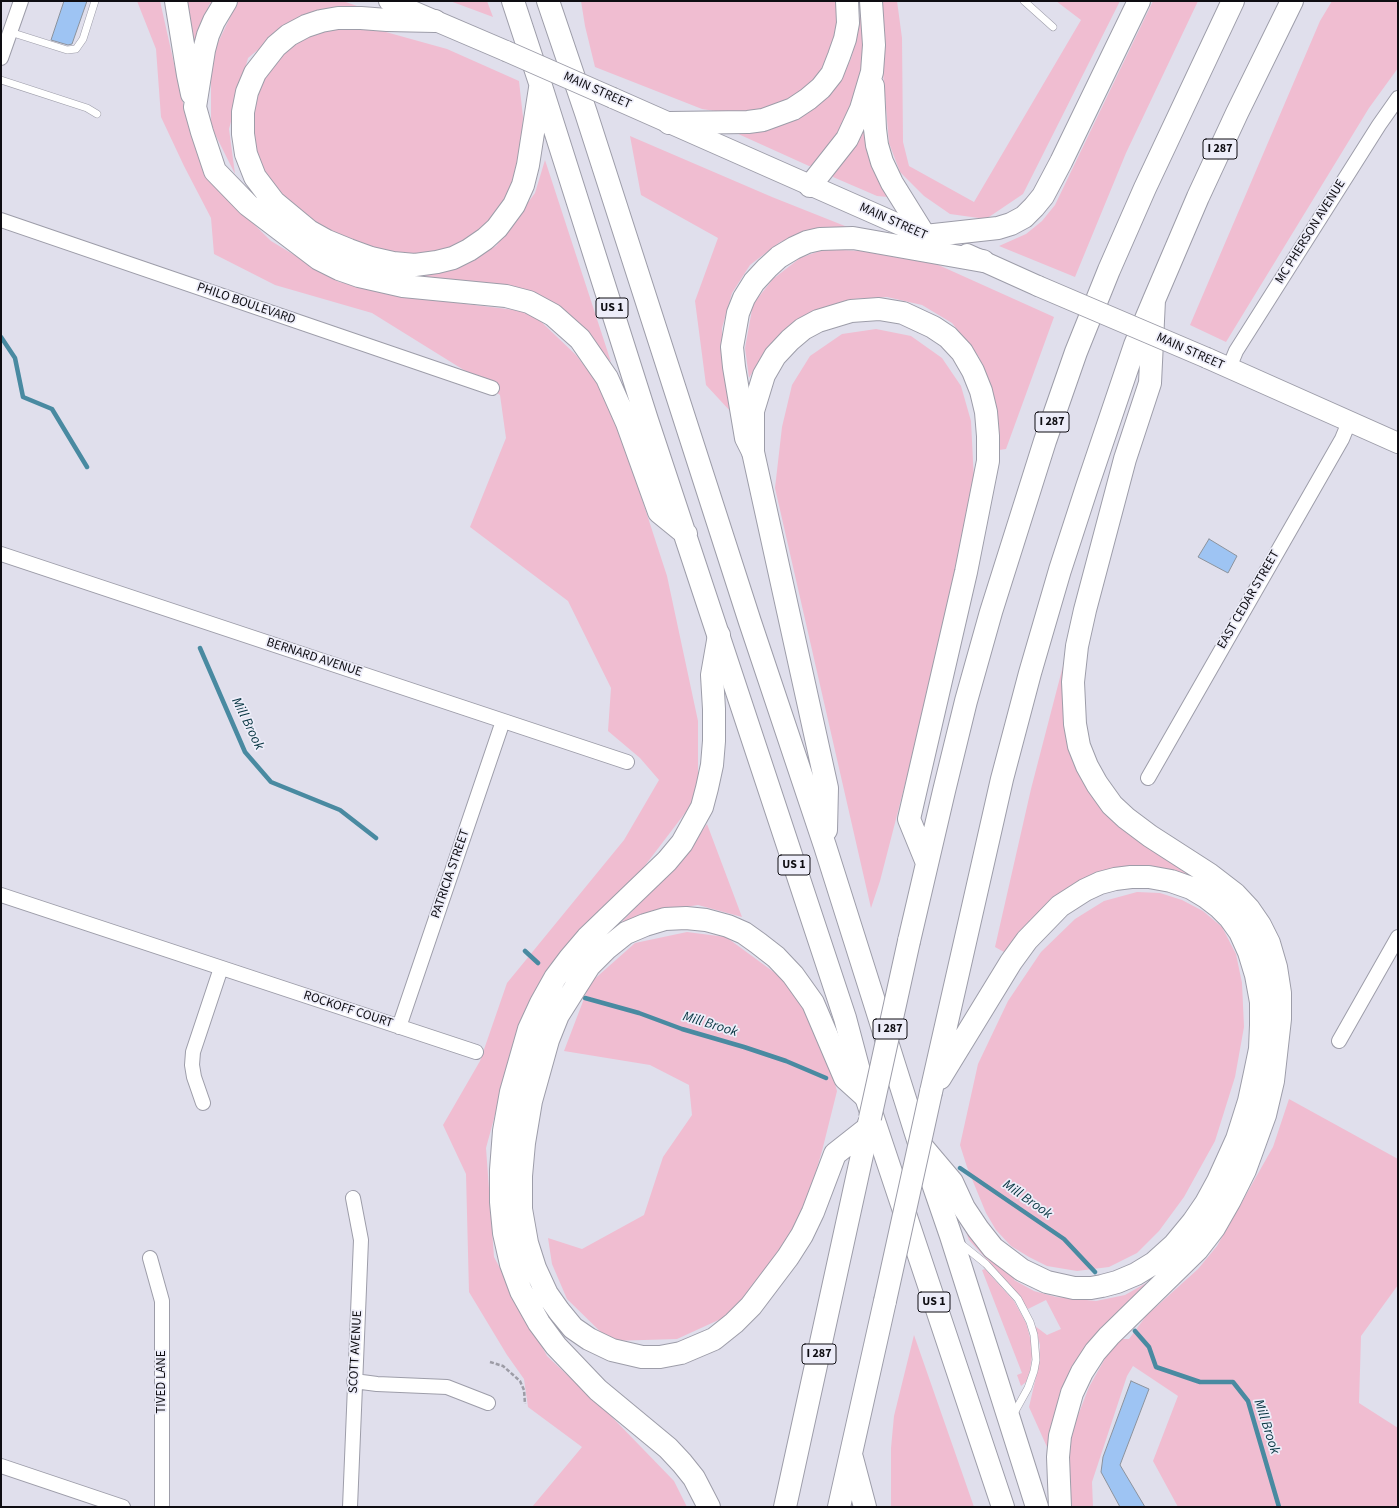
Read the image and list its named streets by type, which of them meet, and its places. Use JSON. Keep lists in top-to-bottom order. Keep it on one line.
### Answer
{"streets":{"highway":["I 287","US 1"],"main road":["MAIN STREET"],"street":["MC PHERSON AVENUE","PHILO BOULEVARD","EAST CEDAR STREET","BERNARD AVENUE","PATRICIA STREET","ROCKOFF COURT","SCOTT AVENUE","TIVED LANE"]},"crossings":[["MAIN STREET","MC PHERSON AVENUE"],["MAIN STREET","EAST CEDAR STREET"],["I 287","US 1"],["BERNARD AVENUE","PATRICIA STREET"],["PATRICIA STREET","ROCKOFF COURT"]],"water":["Mill Brook"]}
